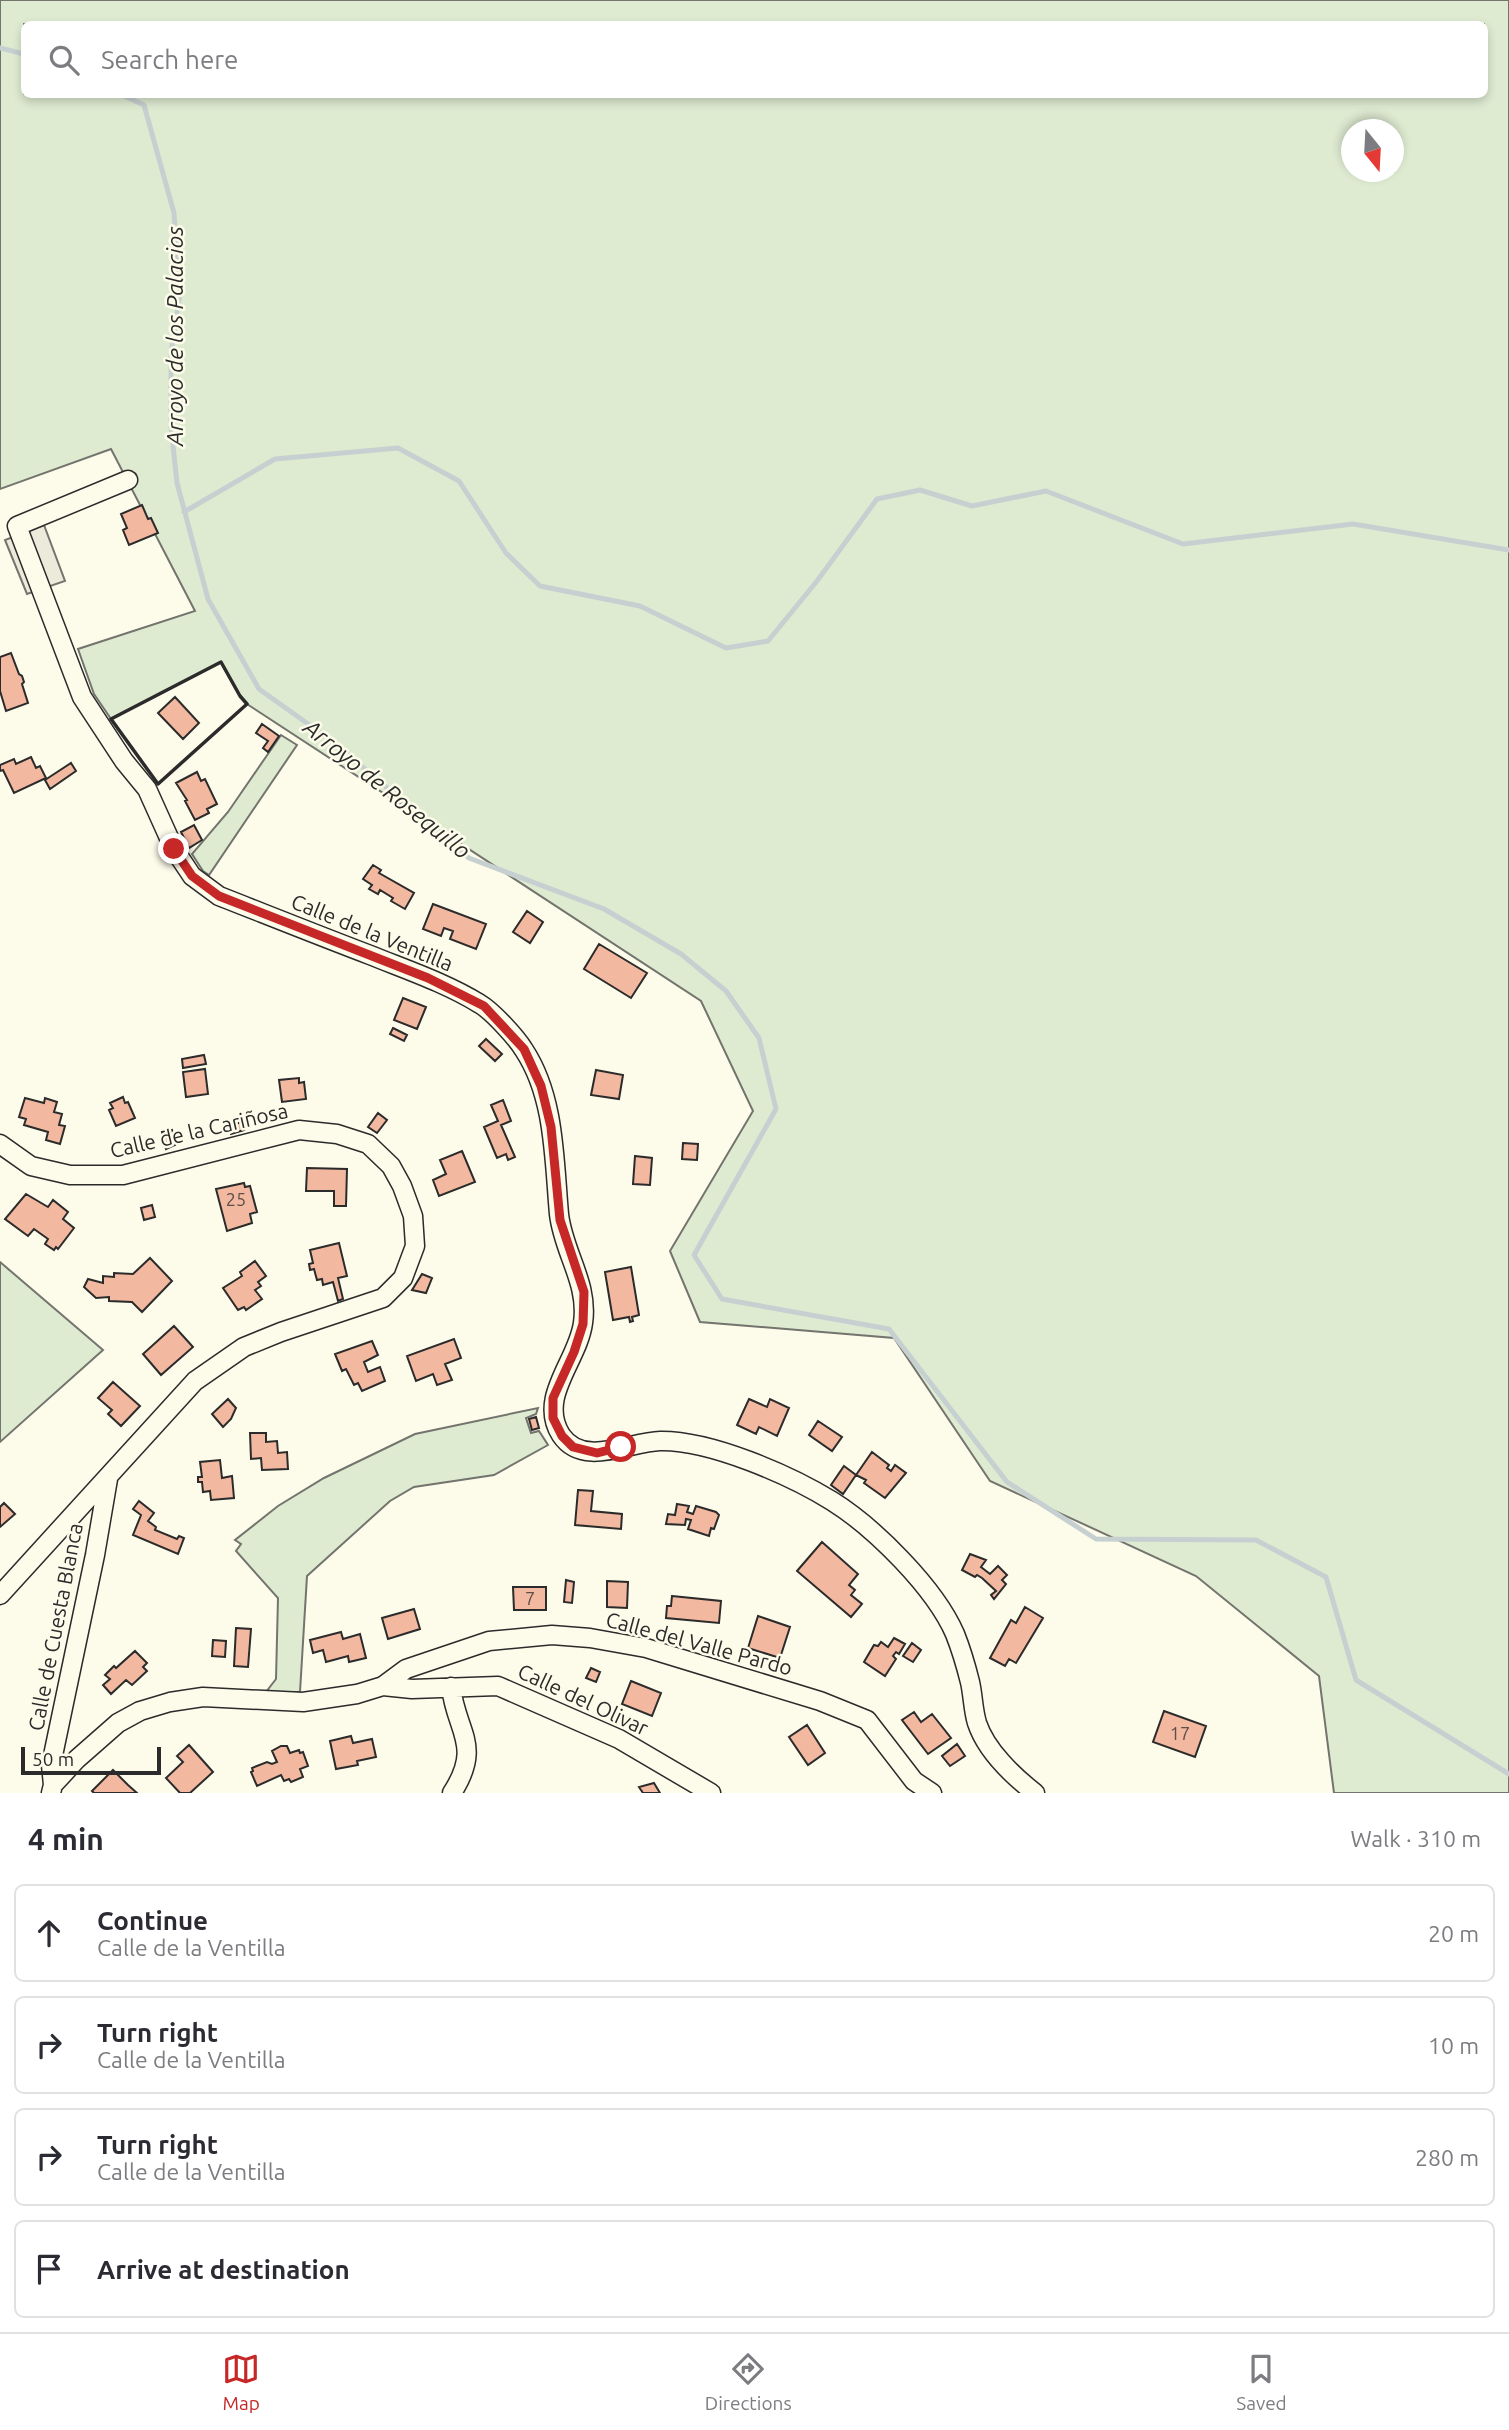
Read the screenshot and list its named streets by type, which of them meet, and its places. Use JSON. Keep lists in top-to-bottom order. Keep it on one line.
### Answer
{"streets":{"street":["Calle de la Ventilla","Calle de la Cariñosa","Calle de Cuesta Blanca","Calle del Valle Pardo","Calle del Olivar"]},"crossings":[["Calle de la Cariñosa","Calle de Cuesta Blanca"],["Calle del Valle Pardo","Calle del Olivar"]],"water":["Arroyo de los Palacios","Arroyo de Rosequillo"],"house_numbers":["25","7","17"],"scale_bar":"50 m","north":"bottom","page":{"search":"Search here","scale":"50 m","heading":["4 min","Walk · 310 m"],"list":[["Continue","Calle de la Ventilla","20 m"],["Turn right","Calle de la Ventilla","10 m"],["Turn right","Calle de la Ventilla","280 m"],"Arrive at destination"],"nav":["Map","Directions","Saved"]}}
